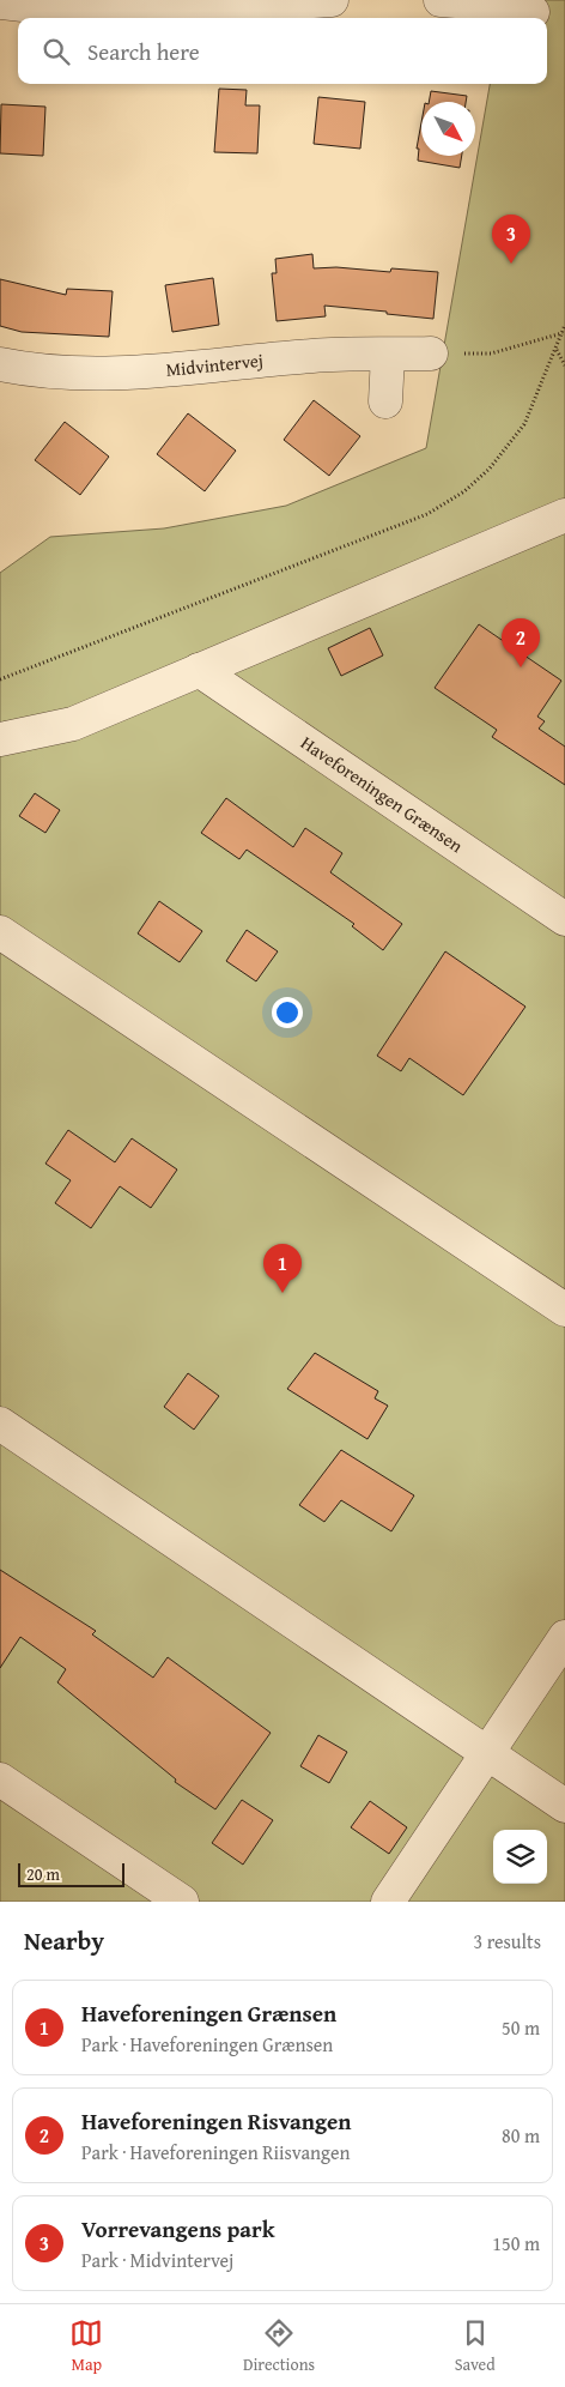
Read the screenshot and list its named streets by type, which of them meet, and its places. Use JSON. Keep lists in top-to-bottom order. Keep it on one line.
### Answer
{"streets":{"street":["Midvintervej","Haveforeningen Grænsen"]},"scale_bar":"20 m","north":"bottom right","page":{"search":"Search here","pins":["3","2","1"],"scale":"20 m","heading":["Nearby","3 results"],"list":[{"mark":"1","name":"Haveforeningen Grænsen","note":"Park · Haveforeningen Grænsen","value":"50 m"},{"mark":"2","name":"Haveforeningen Risvangen","note":"Park · Haveforeningen Riisvangen","value":"80 m"},{"mark":"3","name":"Vorrevangens park","note":"Park · Midvintervej","value":"150 m"}],"nav":["Map","Directions","Saved"]}}
